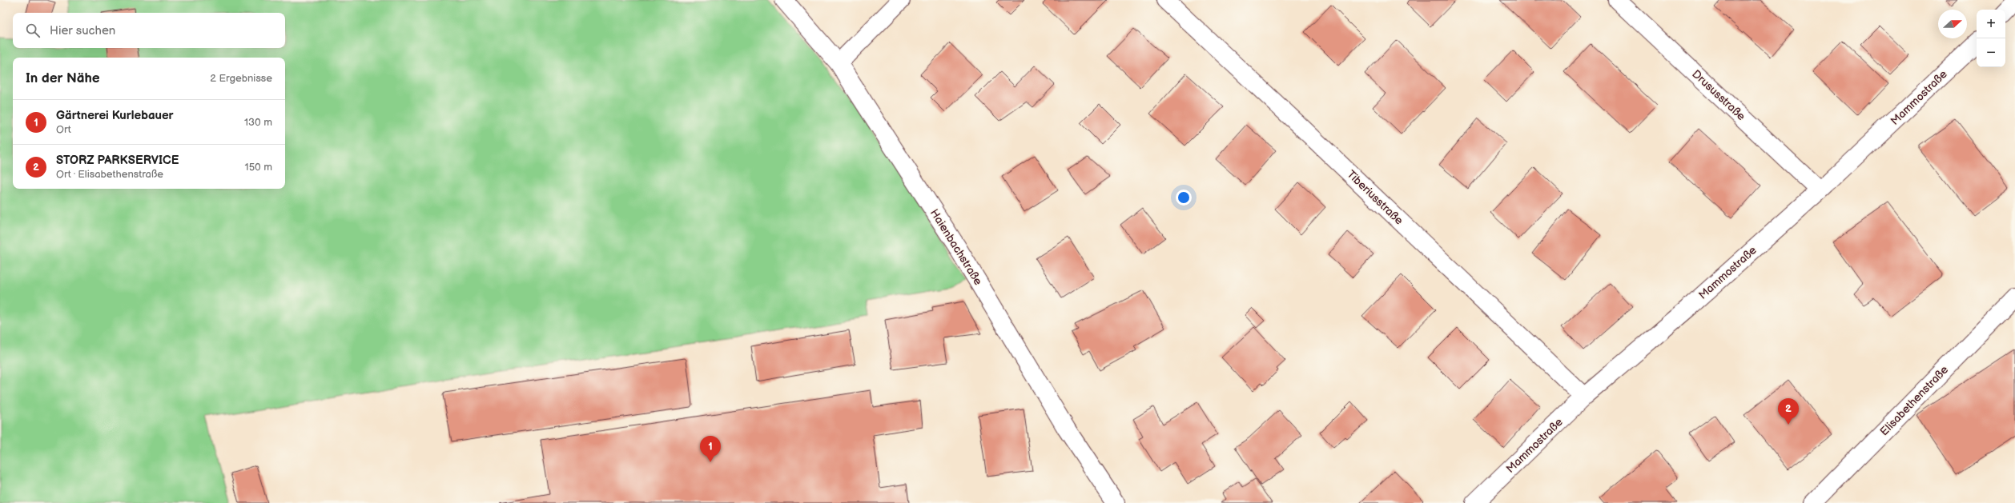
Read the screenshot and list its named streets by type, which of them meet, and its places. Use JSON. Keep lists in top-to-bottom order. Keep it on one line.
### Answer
{"streets":{"street":["Drususstraße","Mammostraße","Tiberiusstraße","Haienbachstraße","Elisabethenstraße"]},"crossings":[["Drususstraße","Mammostraße"],["Mammostraße","Tiberiusstraße"]],"north":"right","page":{"map_buttons":["+","−"],"search":"Hier suchen","heading":["In der Nähe","2 Ergebnisse"],"list":[{"mark":"1","name":"Gärtnerei Kurlebauer","note":"Ort","value":"130 m"},{"mark":"2","name":"STORZ PARKSERVICE","note":"Ort · Elisabethenstraße","value":"150 m"}],"pins":["2","1"]}}
